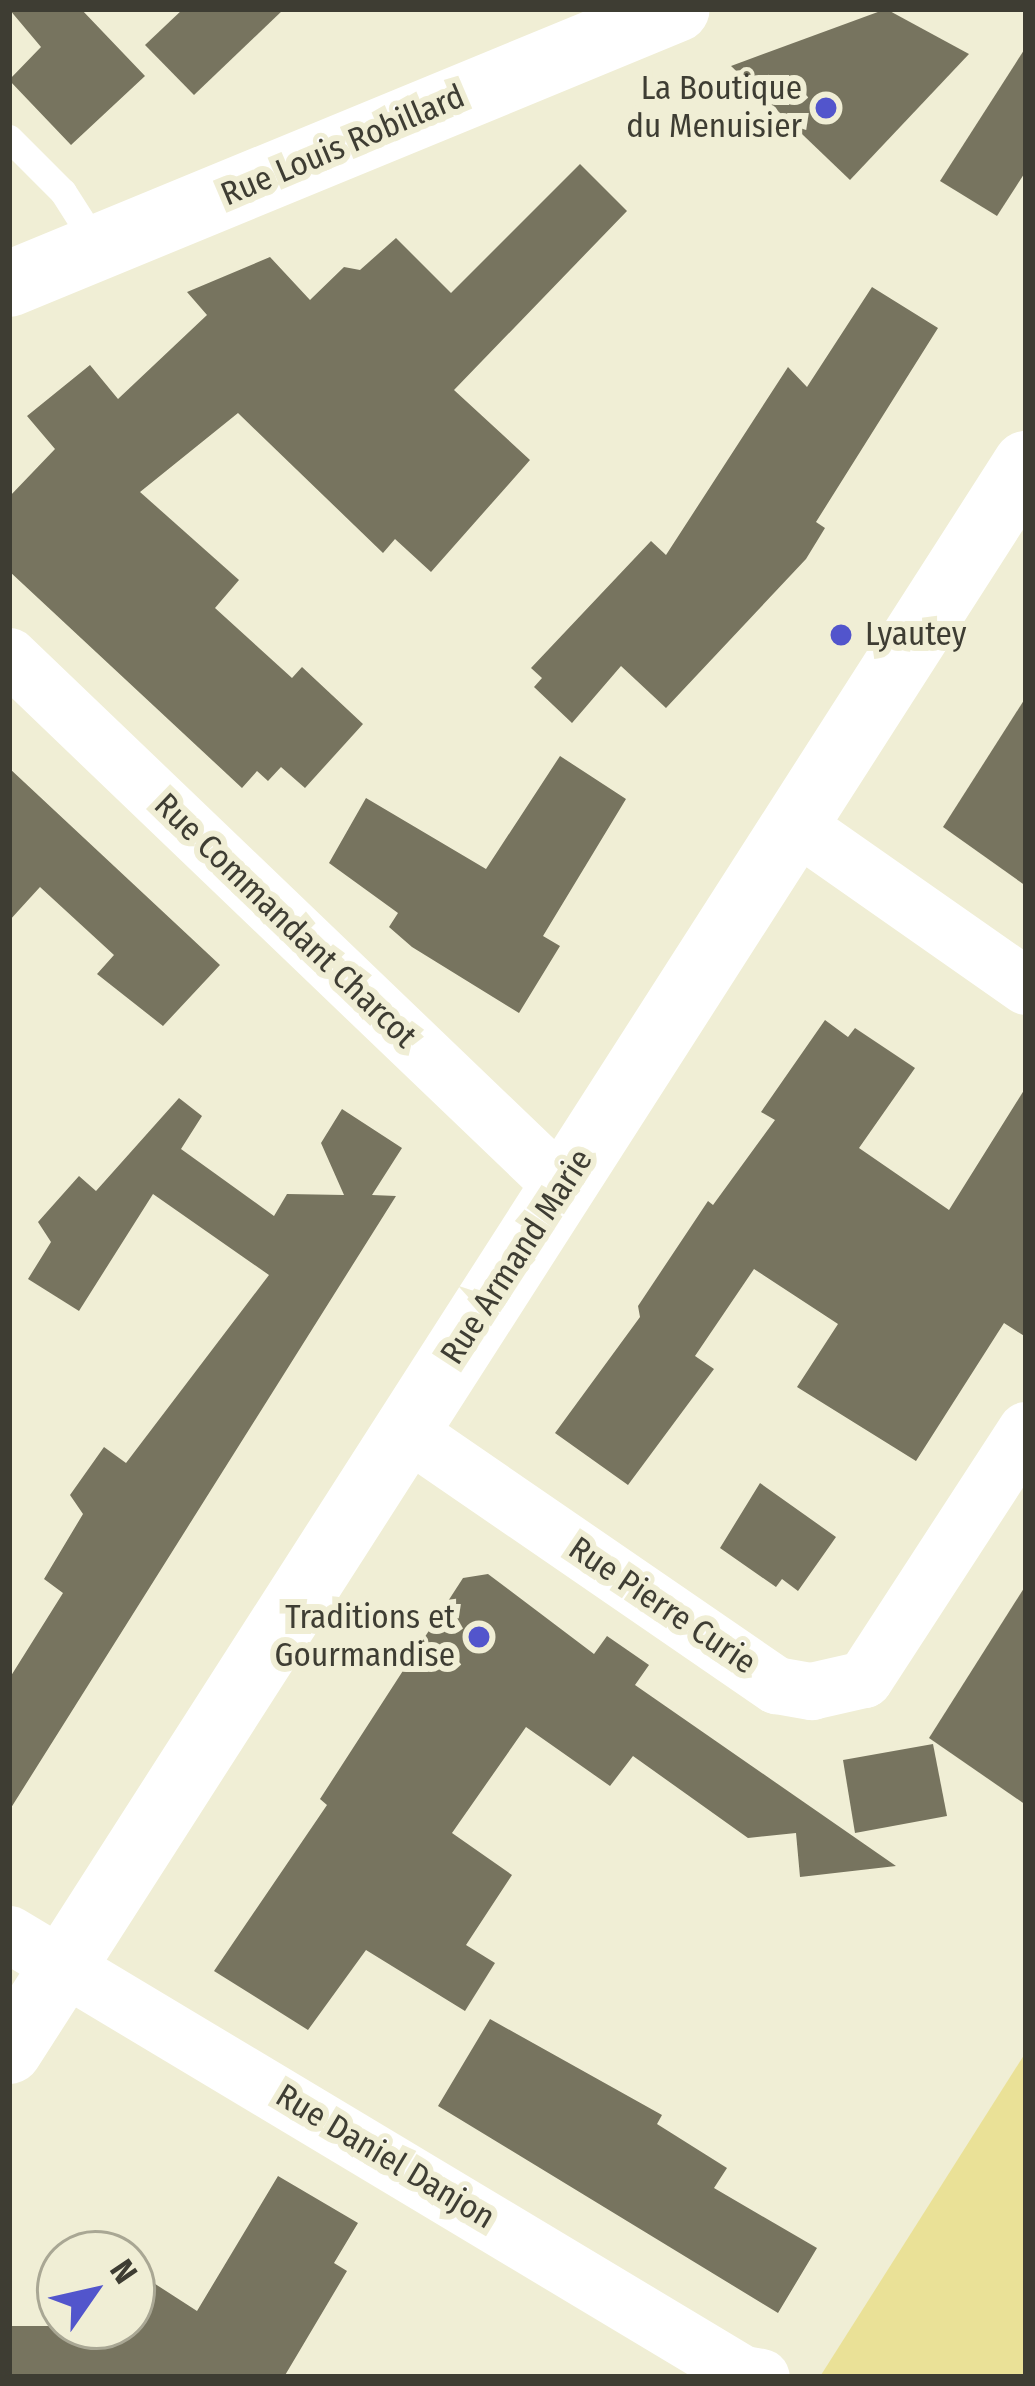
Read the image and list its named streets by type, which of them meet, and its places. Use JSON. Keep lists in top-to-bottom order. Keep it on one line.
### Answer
{"streets":{"main road":["Rue Louis Robillard","Rue Armand Marie"],"street":["Rue Commandant Charcot","Rue Pierre Curie","Rue Daniel Danjon"]},"crossings":[["Rue Commandant Charcot","Rue Armand Marie"],["Rue Armand Marie","Rue Pierre Curie"],["Rue Armand Marie","Rue Daniel Danjon"]],"places":["La Boutique du Menuisier","Lyautey","Traditions et Gourmandise"],"north":"top right"}
